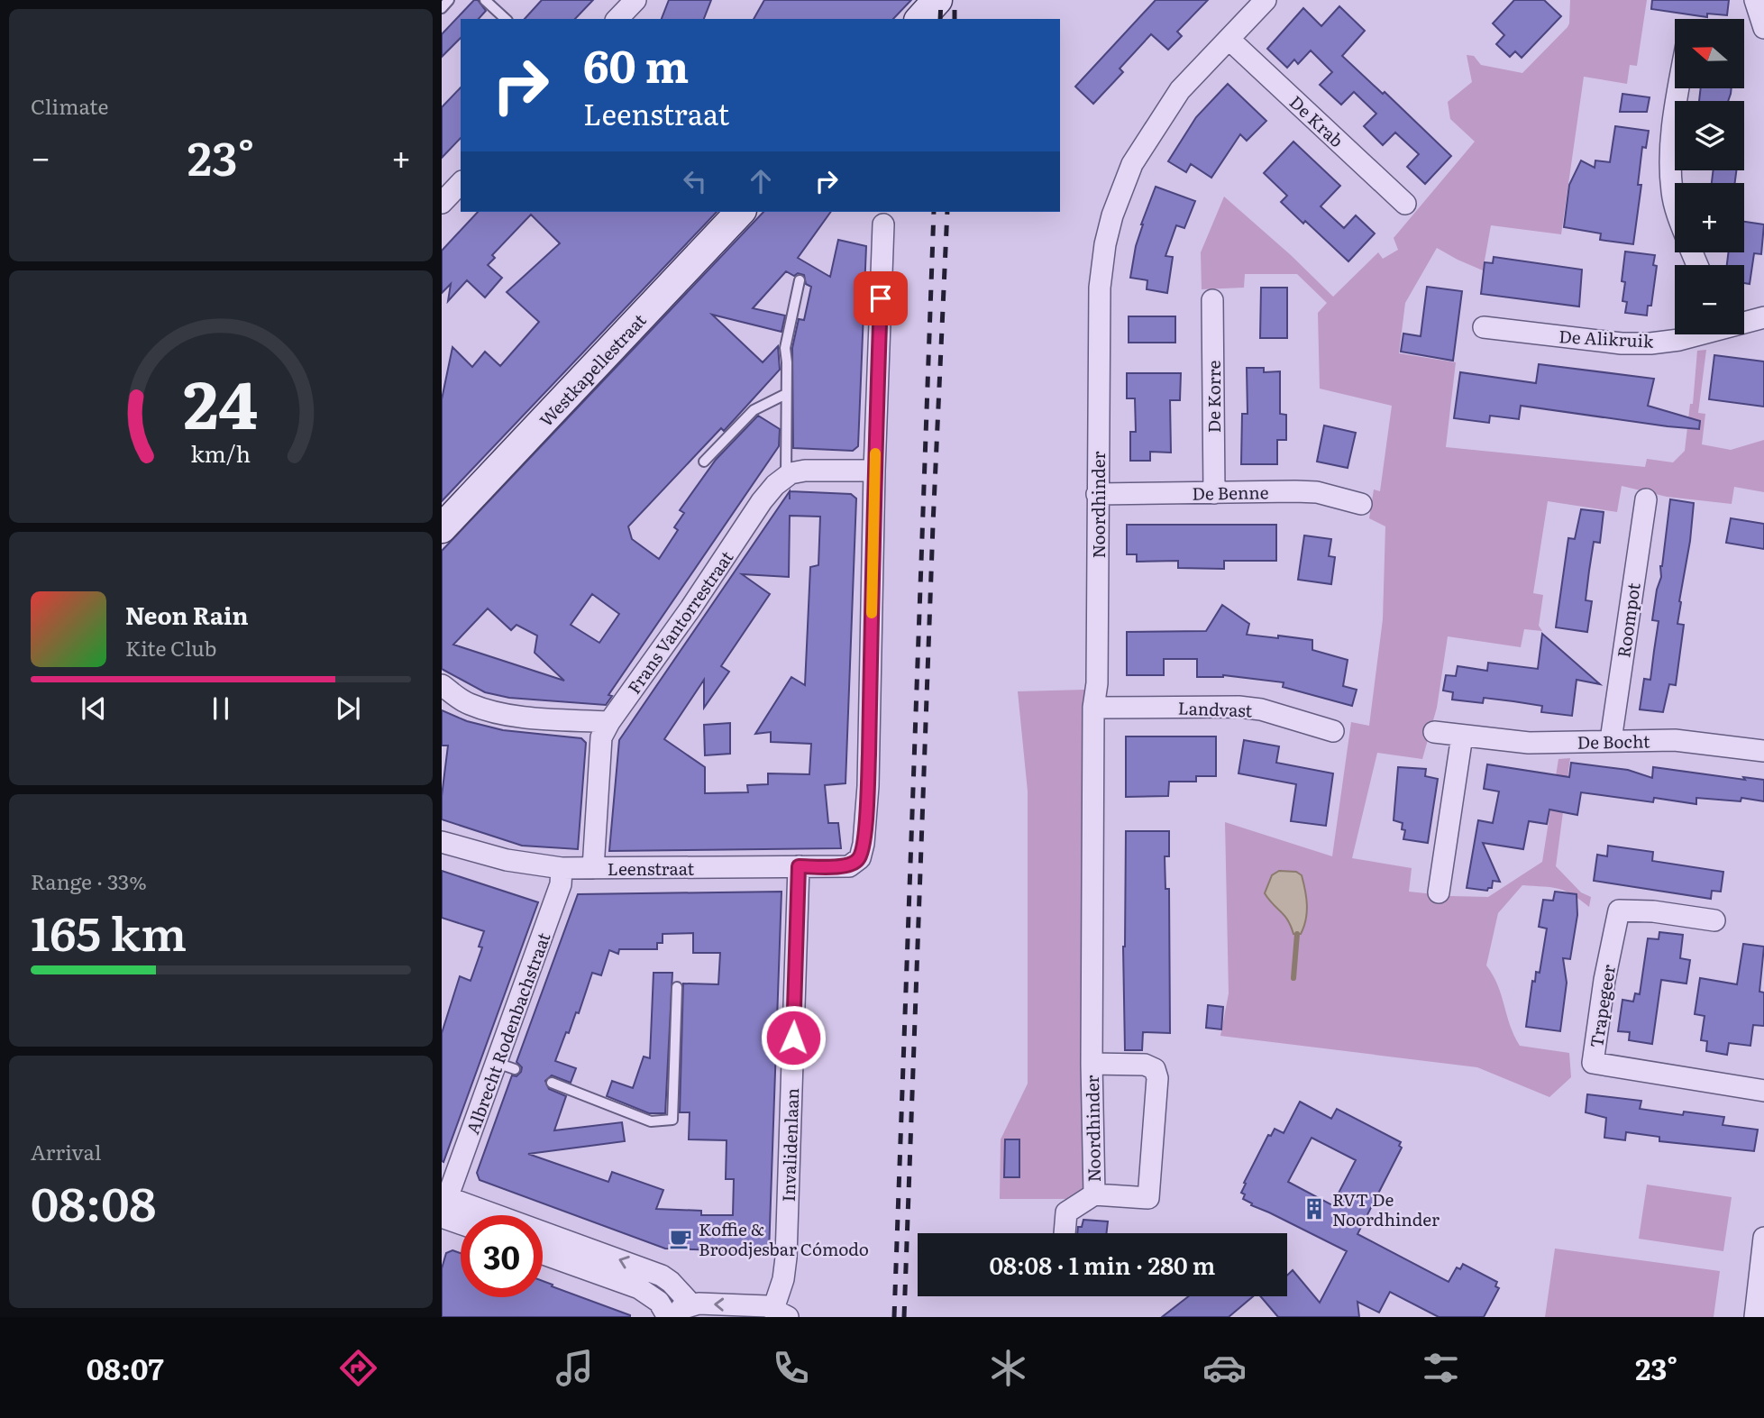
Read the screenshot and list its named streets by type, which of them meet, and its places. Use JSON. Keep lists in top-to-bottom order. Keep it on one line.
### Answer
{"streets":{"street":["De Krab","De Alikruik","Westkapellestraat","De Korre","De Benne","Noordhinder","Roompot","Frans Vantorrestraat","Landvast","De Bocht","Leenstraat","Trapegeer","Albrecht Rodenbachstraat","Invalidenlaan"]},"crossings":[["De Krab","Noordhinder"],["De Korre","De Benne"],["De Benne","Noordhinder"],["Noordhinder","Landvast"],["Roompot","De Bocht"],["Frans Vantorrestraat","Leenstraat"],["Leenstraat","Albrecht Rodenbachstraat"],["Leenstraat","Invalidenlaan"]],"places":{"building":["RVT De Noordhinder"],"cafe":["Koffie & Broodjesbar Cómodo"]},"north":"left","page":{"tile":["Climate",["Range · 33%","165 km"],["Arrival","08:08"]],"map_buttons":["+","−"],"turn":["60 m","Leenstraat"],"heat":["−","23°","+"],"song":["Neon Rain","Kite Club"],"limit":"30","trip":"08:08 · 1 min · 280 m","tabs":["08:07","23°"],"gauge":["24","km/h"]}}
